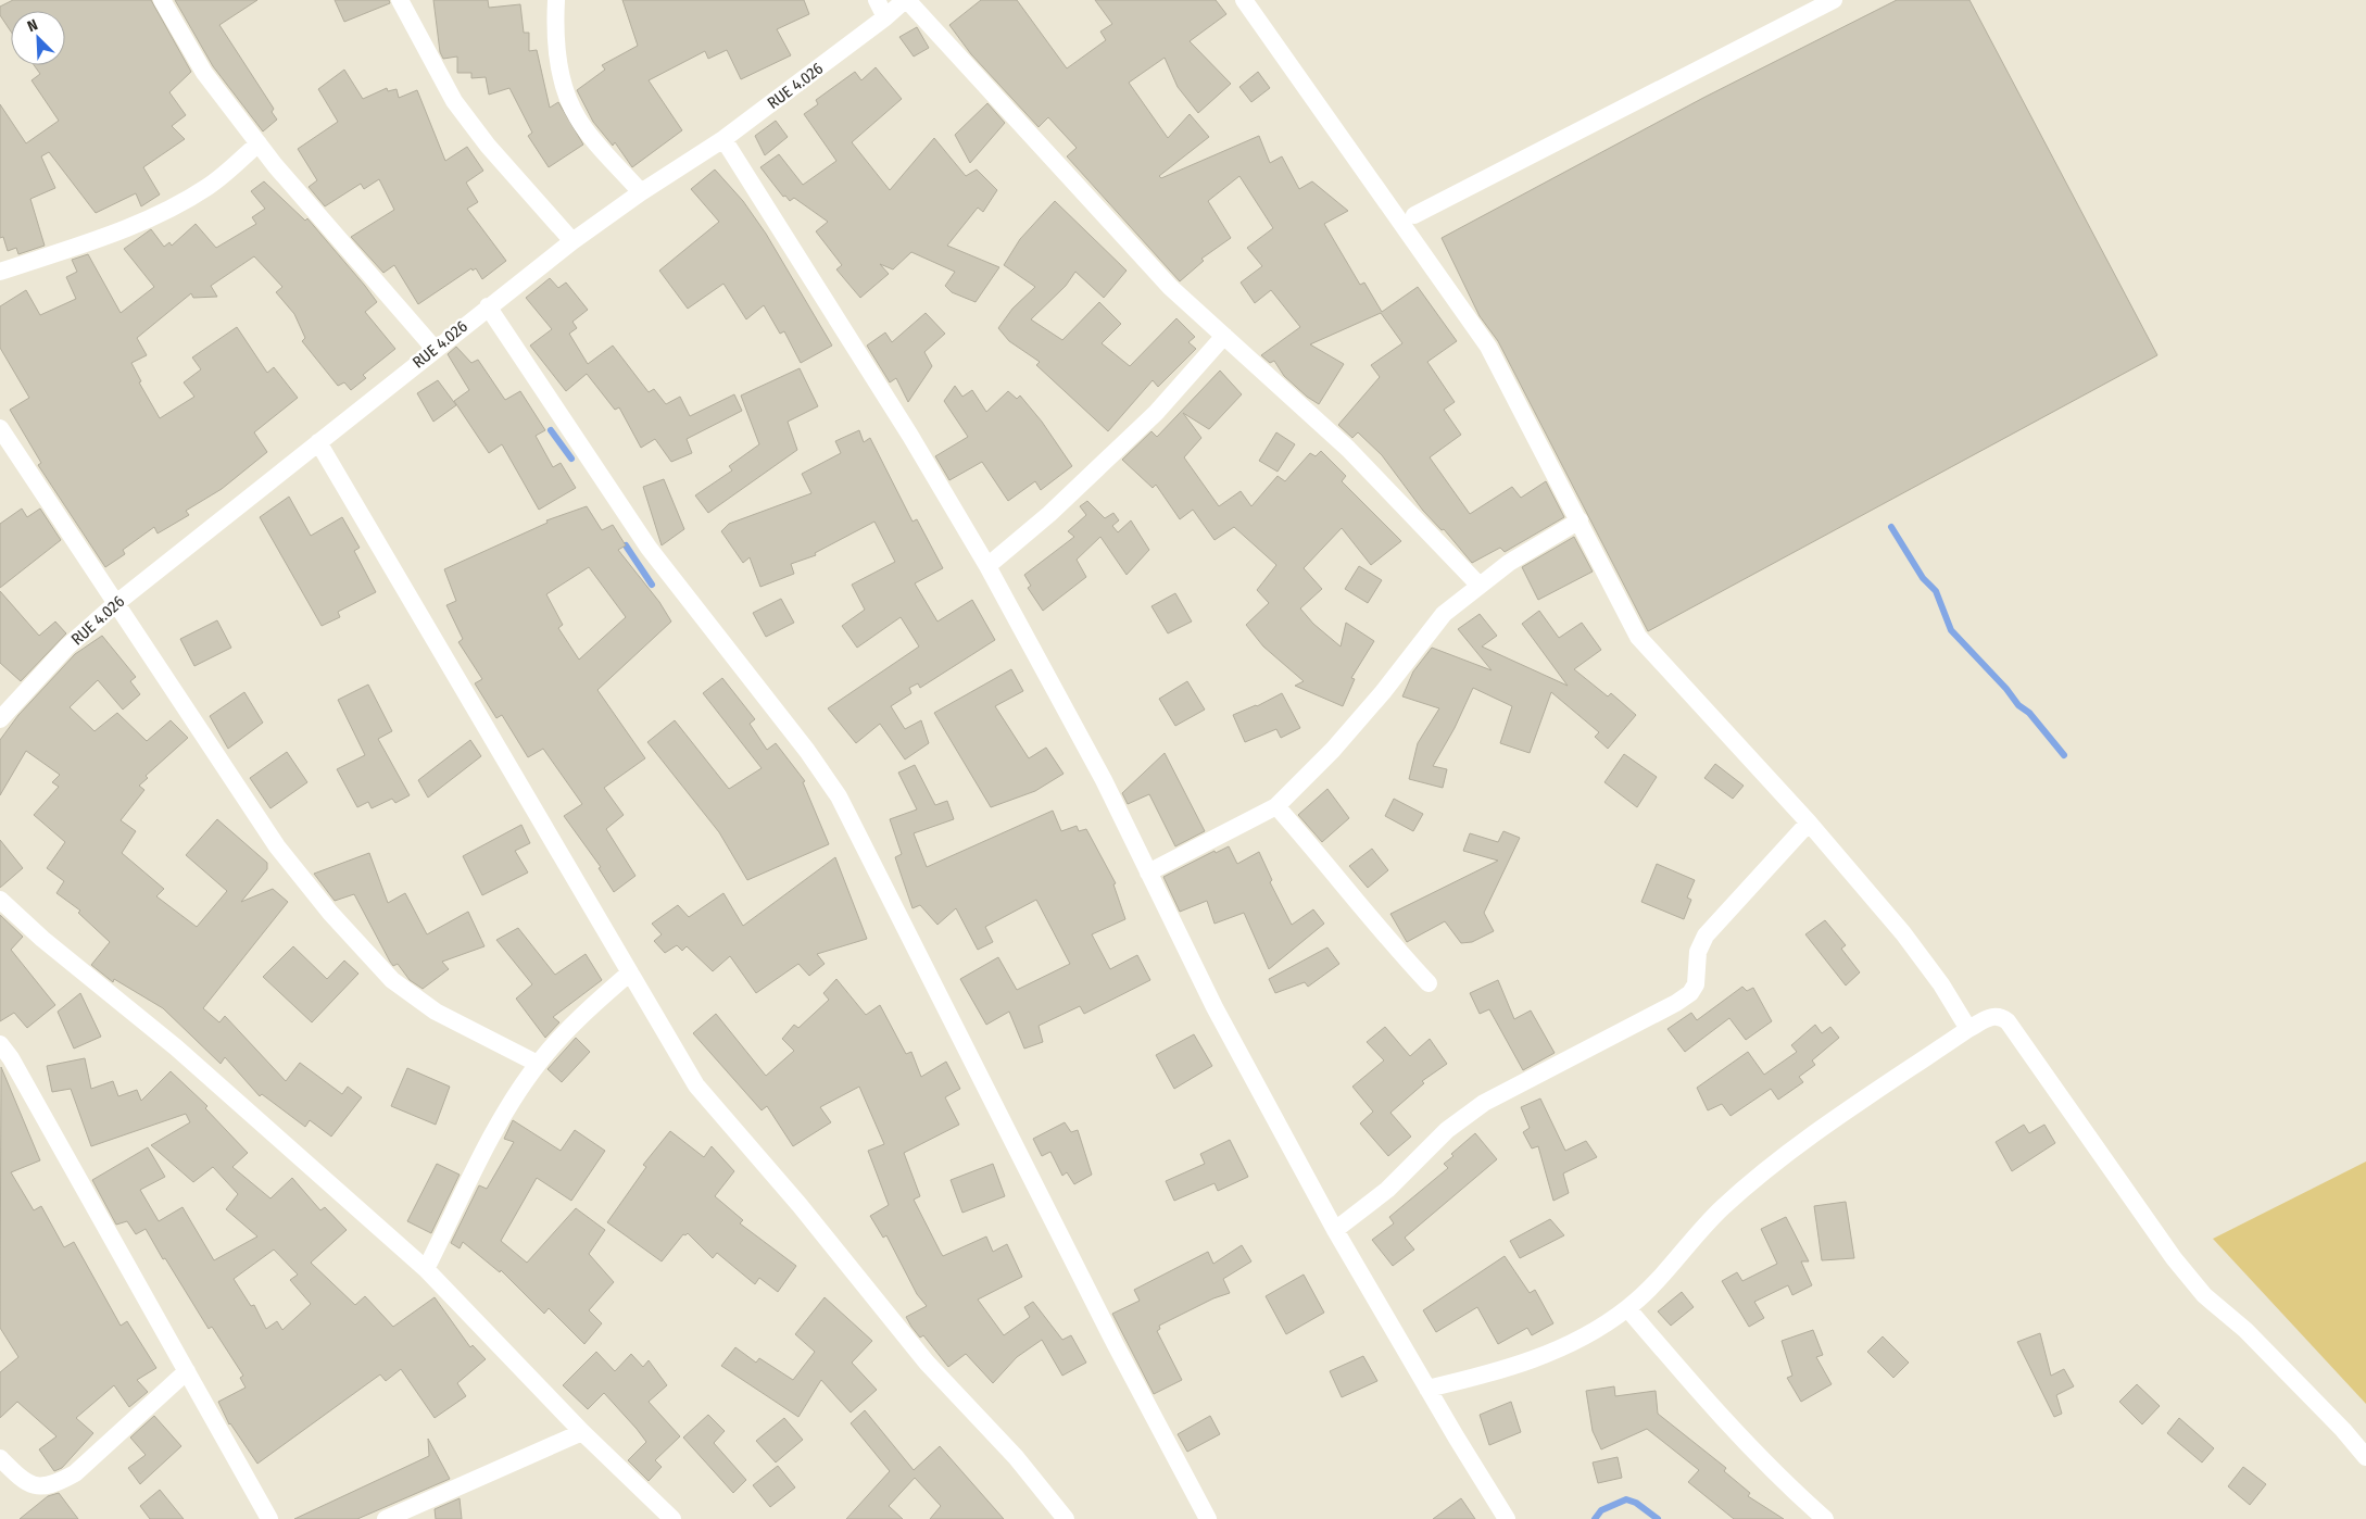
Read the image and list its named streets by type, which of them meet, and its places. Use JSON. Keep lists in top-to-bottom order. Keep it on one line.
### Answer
{"streets":{"street":["RUE 4.026"]},"north":"top left"}
